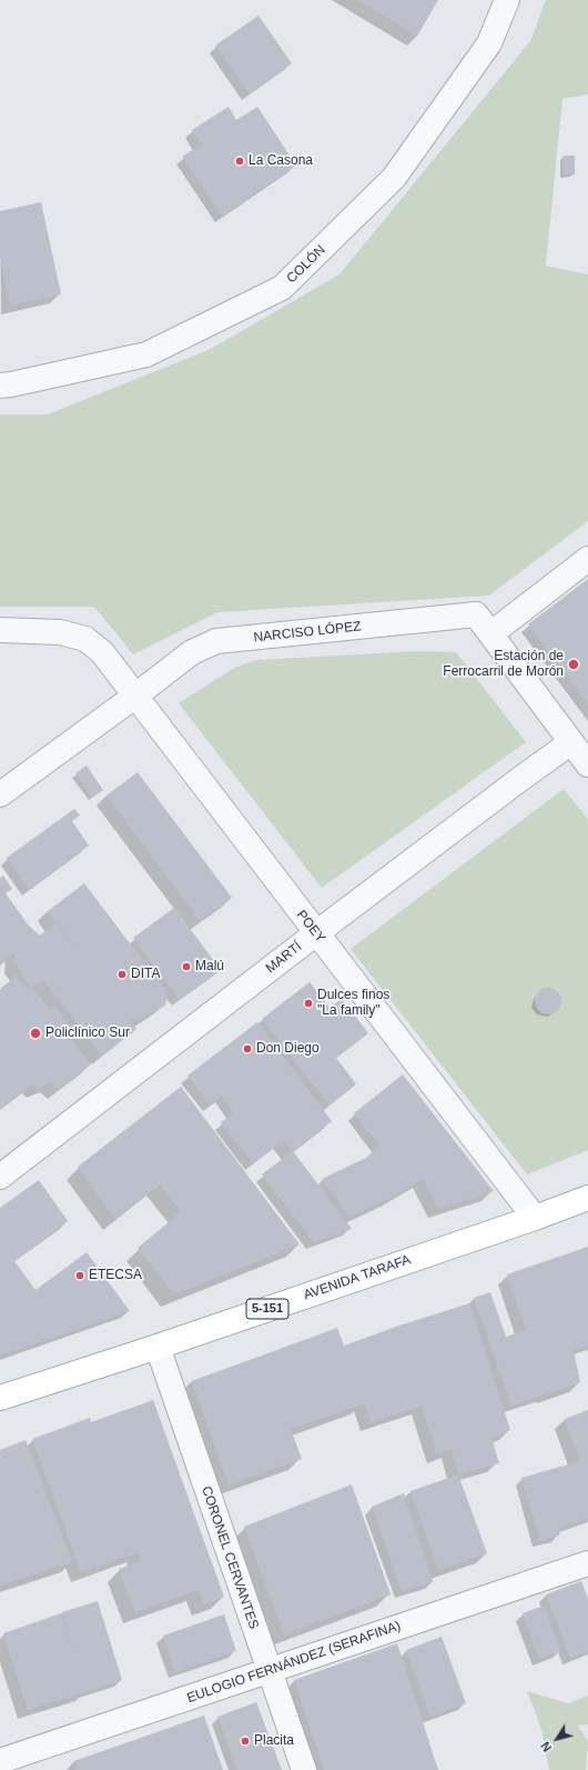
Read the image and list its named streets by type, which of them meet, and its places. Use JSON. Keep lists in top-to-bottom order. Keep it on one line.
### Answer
{"streets":{"main road":["AVENIDA TARAFA","5-151"],"street":["COLÓN","NARCISO LÓPEZ","POEY","MARTÍ","CORONEL CERVANTES","EULOGIO FERNÁNDEZ (SERAFINA)"]},"crossings":[["NARCISO LÓPEZ","POEY"],["NARCISO LÓPEZ","MARTÍ"],["POEY","MARTÍ"],["POEY","AVENIDA TARAFA"],["AVENIDA TARAFA","CORONEL CERVANTES"],["CORONEL CERVANTES","EULOGIO FERNÁNDEZ (SERAFINA)"]],"places":["La Casona","Estación de Ferrocarril de Morón","Malú","DITA","Dulces finos \"La family\"","Policlínico Sur","Don Diego","ETECSA","Placita"],"north":"bottom left"}
